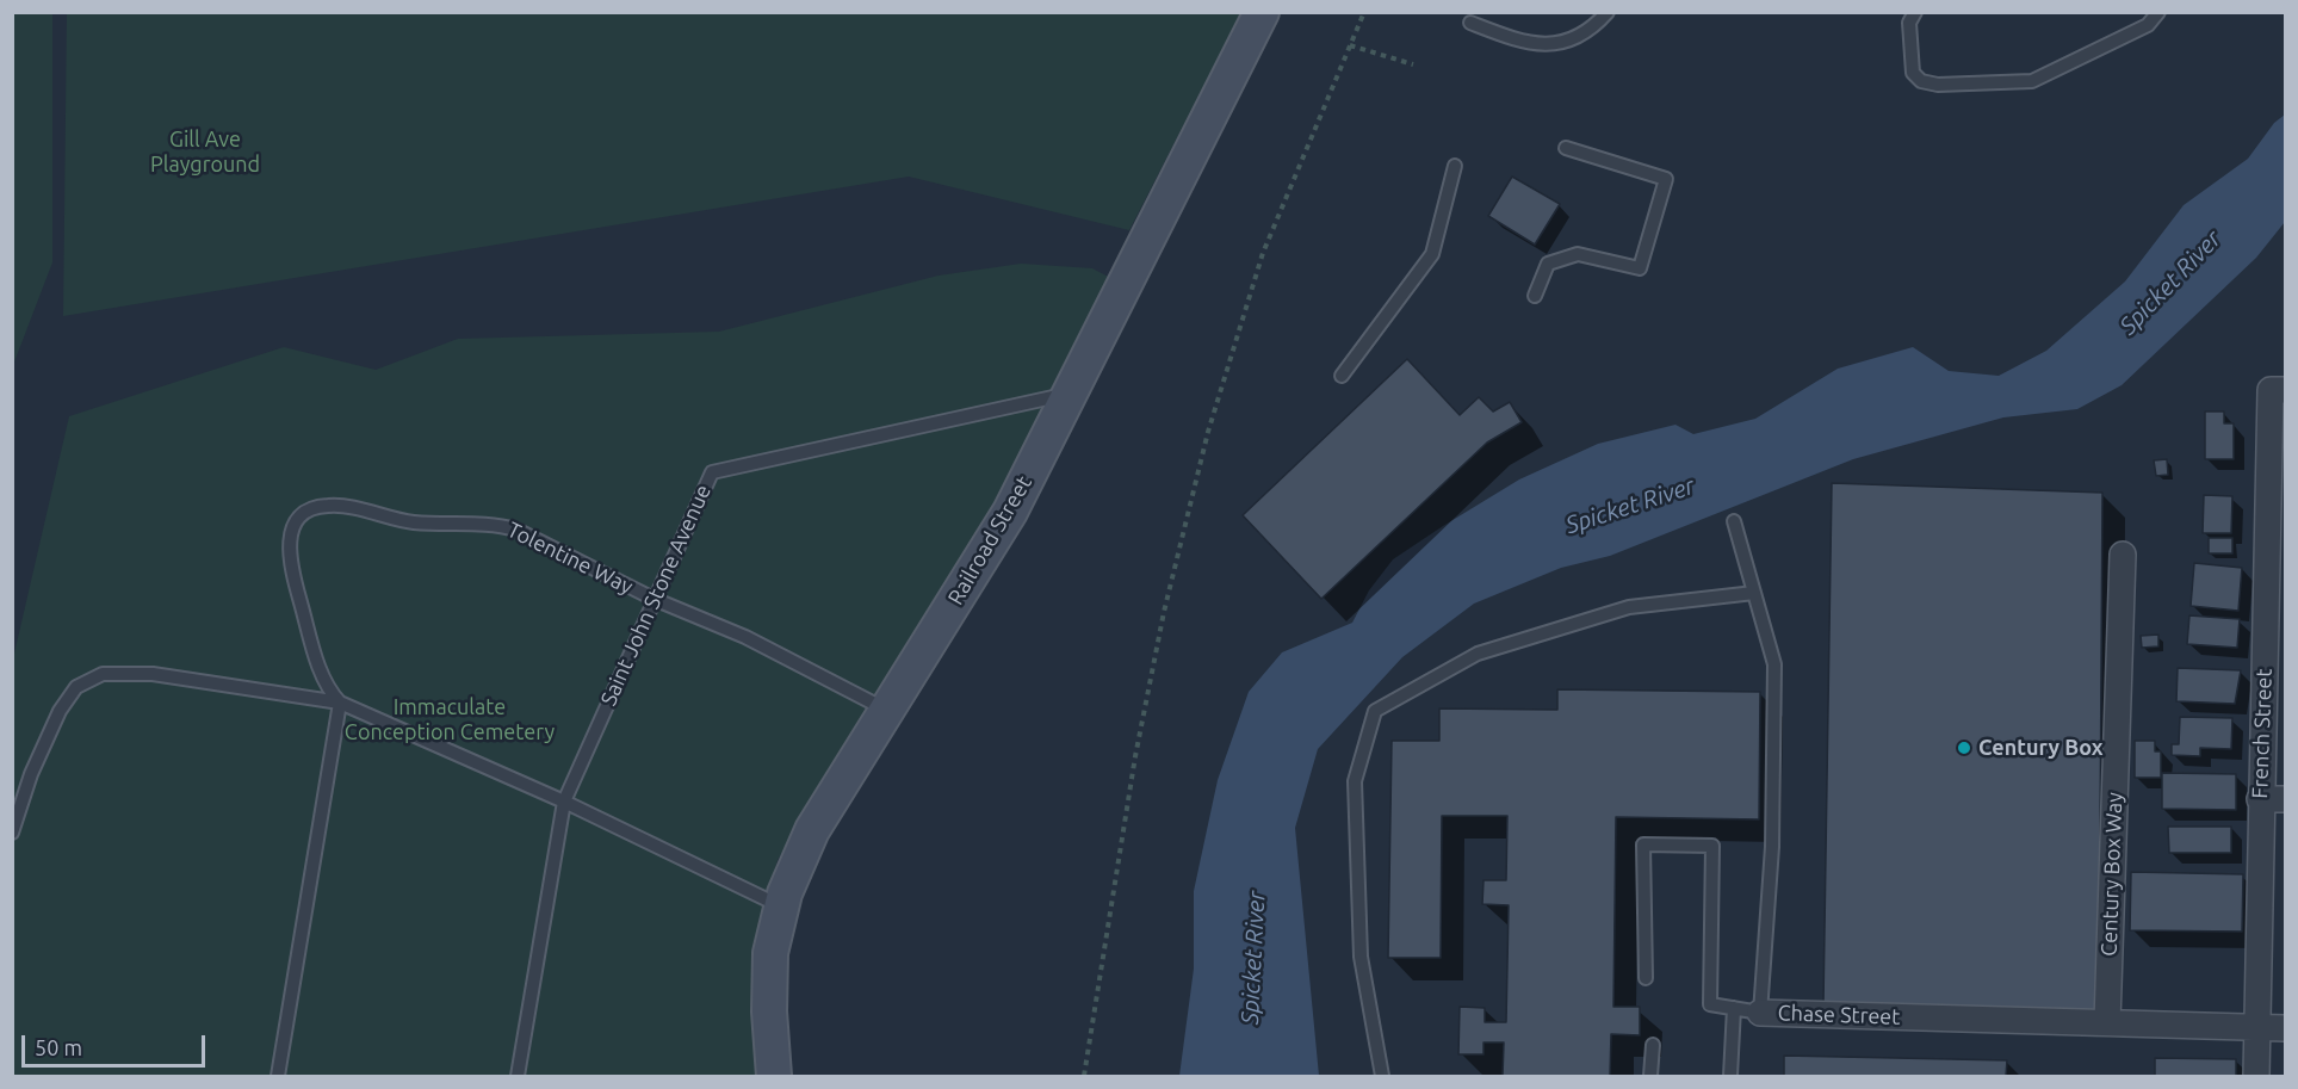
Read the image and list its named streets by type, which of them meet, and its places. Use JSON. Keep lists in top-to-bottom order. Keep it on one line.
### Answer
{"streets":{"main road":["Railroad Street"],"street":["French Street","Century Box Way","Chase Street"],"lane":["Tolentine Way","Saint John Stone Avenue"]},"crossings":[["Railroad Street","Tolentine Way"],["Railroad Street","Saint John Stone Avenue"],["Tolentine Way","Saint John Stone Avenue"],["French Street","Chase Street"],["Century Box Way","Chase Street"]],"water":["Spicket River"],"parks":["Gill Ave Playground","Immaculate Conception Cemetery"],"places":["Century Box"],"scale_bar":"50 m"}
